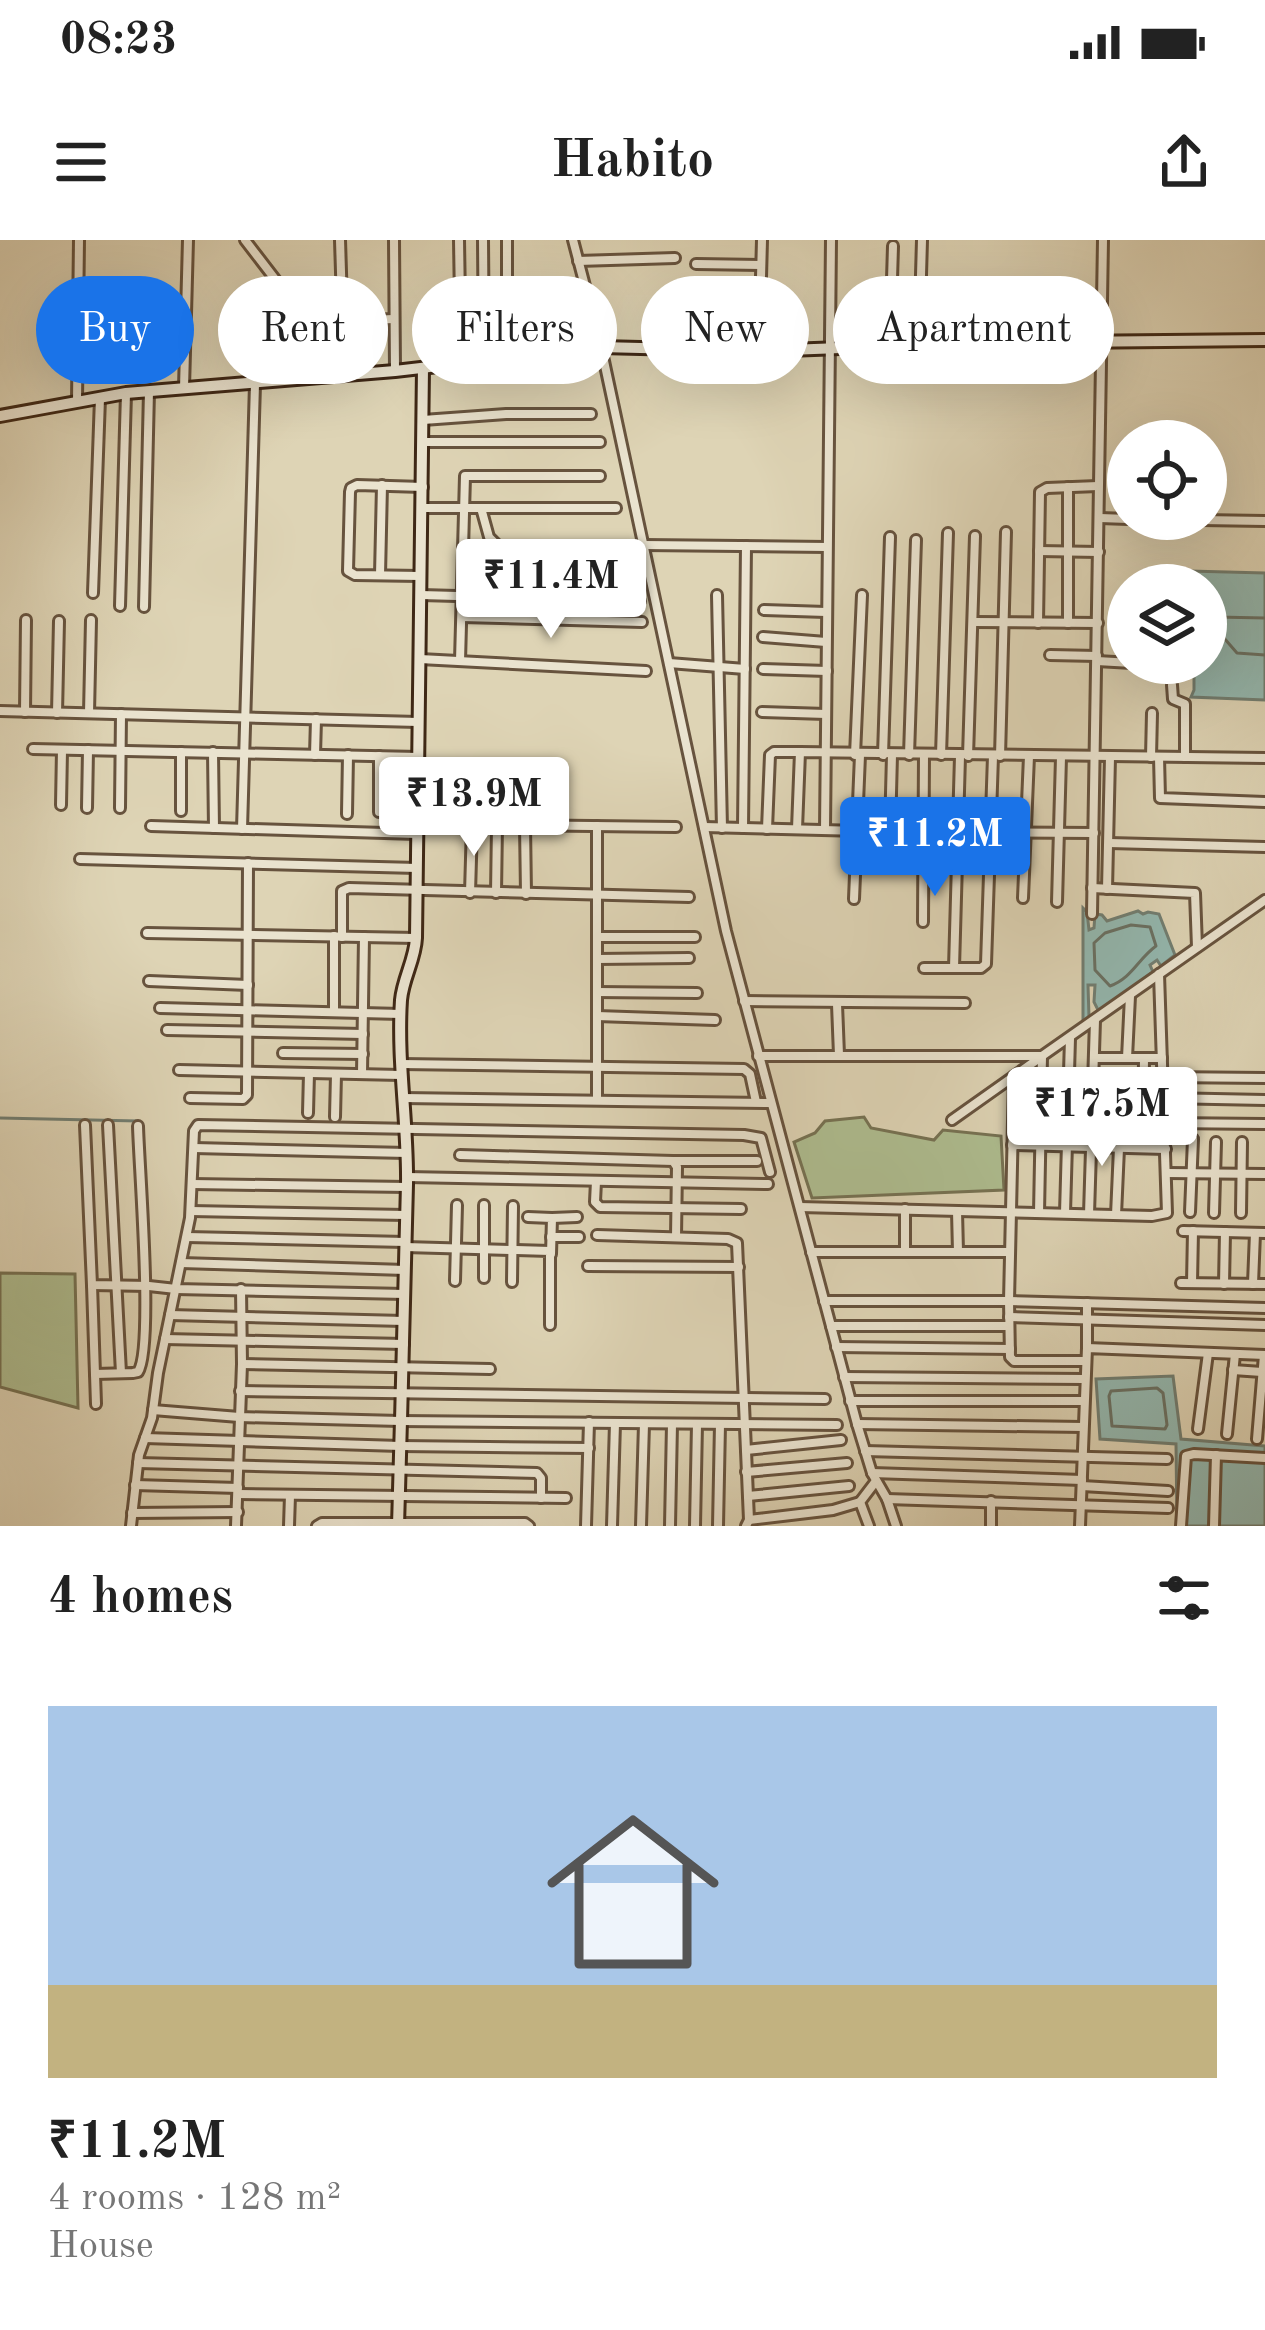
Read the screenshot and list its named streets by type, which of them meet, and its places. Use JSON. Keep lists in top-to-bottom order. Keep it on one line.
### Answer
{"page":{"status":"08:23","header":"Habito","chip":["Buy","Rent","Filters","New","Apartment"],"price":["₹11.4M","₹13.9M","₹11.2M","₹17.5M"],"heading":"4 homes","list":[{"name":"₹11.2M","note":"4 rooms · 128 m² · House"}]}}
